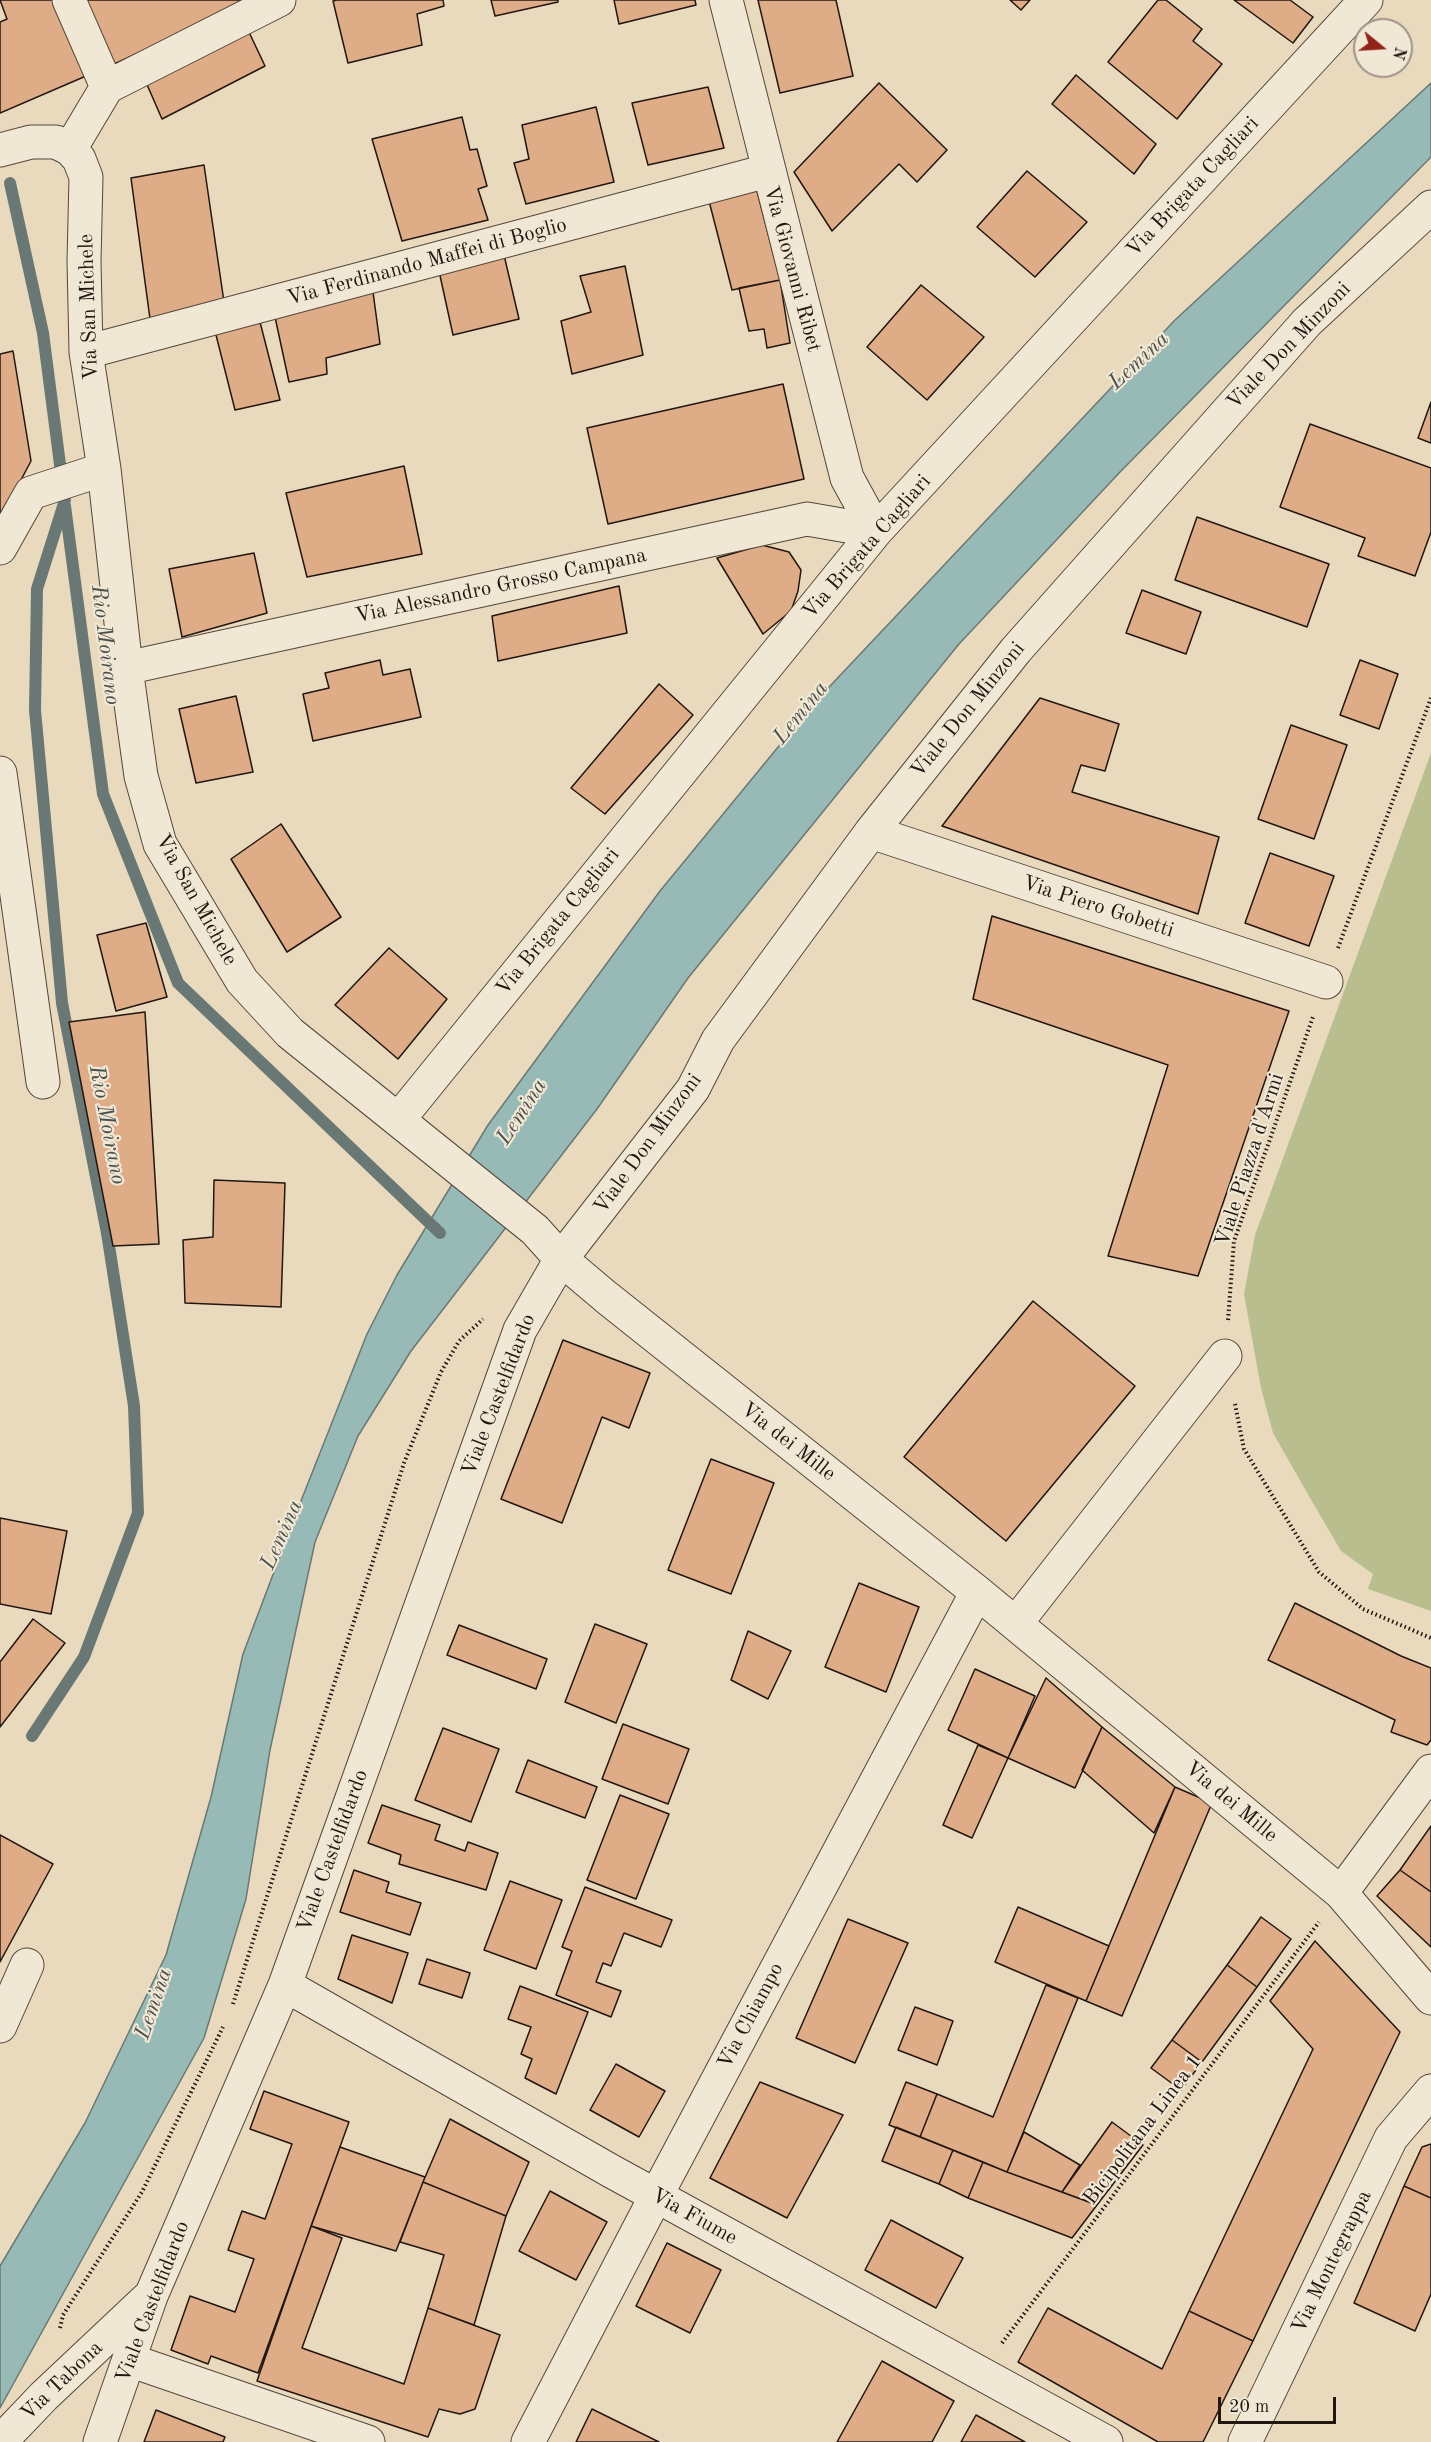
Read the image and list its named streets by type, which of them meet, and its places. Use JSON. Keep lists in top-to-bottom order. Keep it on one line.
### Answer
{"streets":{"street":["Via Brigata Cagliari","Via Ferdinando Maffei di Boglio","Via Giovanni Ribet","Via San Michele","Viale Don Minzoni","Via Alessandro Grosso Campana","Via Piero Gobetti","Viale Castelfidardo","Via dei Mille","Via Chiampo","Via Fiume","Via Montegrappa","Via Tabona"],"path":["Viale Piazza d'Armi","Bicipolitana Linea 1"]},"crossings":[["Via Brigata Cagliari","Via Giovanni Ribet"],["Via Brigata Cagliari","Via San Michele"],["Via Brigata Cagliari","Via Alessandro Grosso Campana"],["Via Ferdinando Maffei di Boglio","Via Giovanni Ribet"],["Via Ferdinando Maffei di Boglio","Via San Michele"],["Via Giovanni Ribet","Via Alessandro Grosso Campana"],["Via San Michele","Viale Don Minzoni"],["Via San Michele","Via Alessandro Grosso Campana"],["Via San Michele","Viale Castelfidardo"],["Via San Michele","Via dei Mille"],["Viale Don Minzoni","Via Piero Gobetti"],["Viale Don Minzoni","Viale Castelfidardo"],["Viale Don Minzoni","Via dei Mille"],["Via Piero Gobetti","Viale Piazza d'Armi"],["Viale Castelfidardo","Via dei Mille"],["Viale Castelfidardo","Via Fiume"],["Viale Castelfidardo","Via Tabona"],["Via dei Mille","Via Chiampo"],["Via dei Mille","Bicipolitana Linea 1"],["Via Chiampo","Via Fiume"],["Bicipolitana Linea 1","Via Fiume"]],"water":["Lemina","Rio Moirano"],"scale_bar":"20 m","north":"right"}
